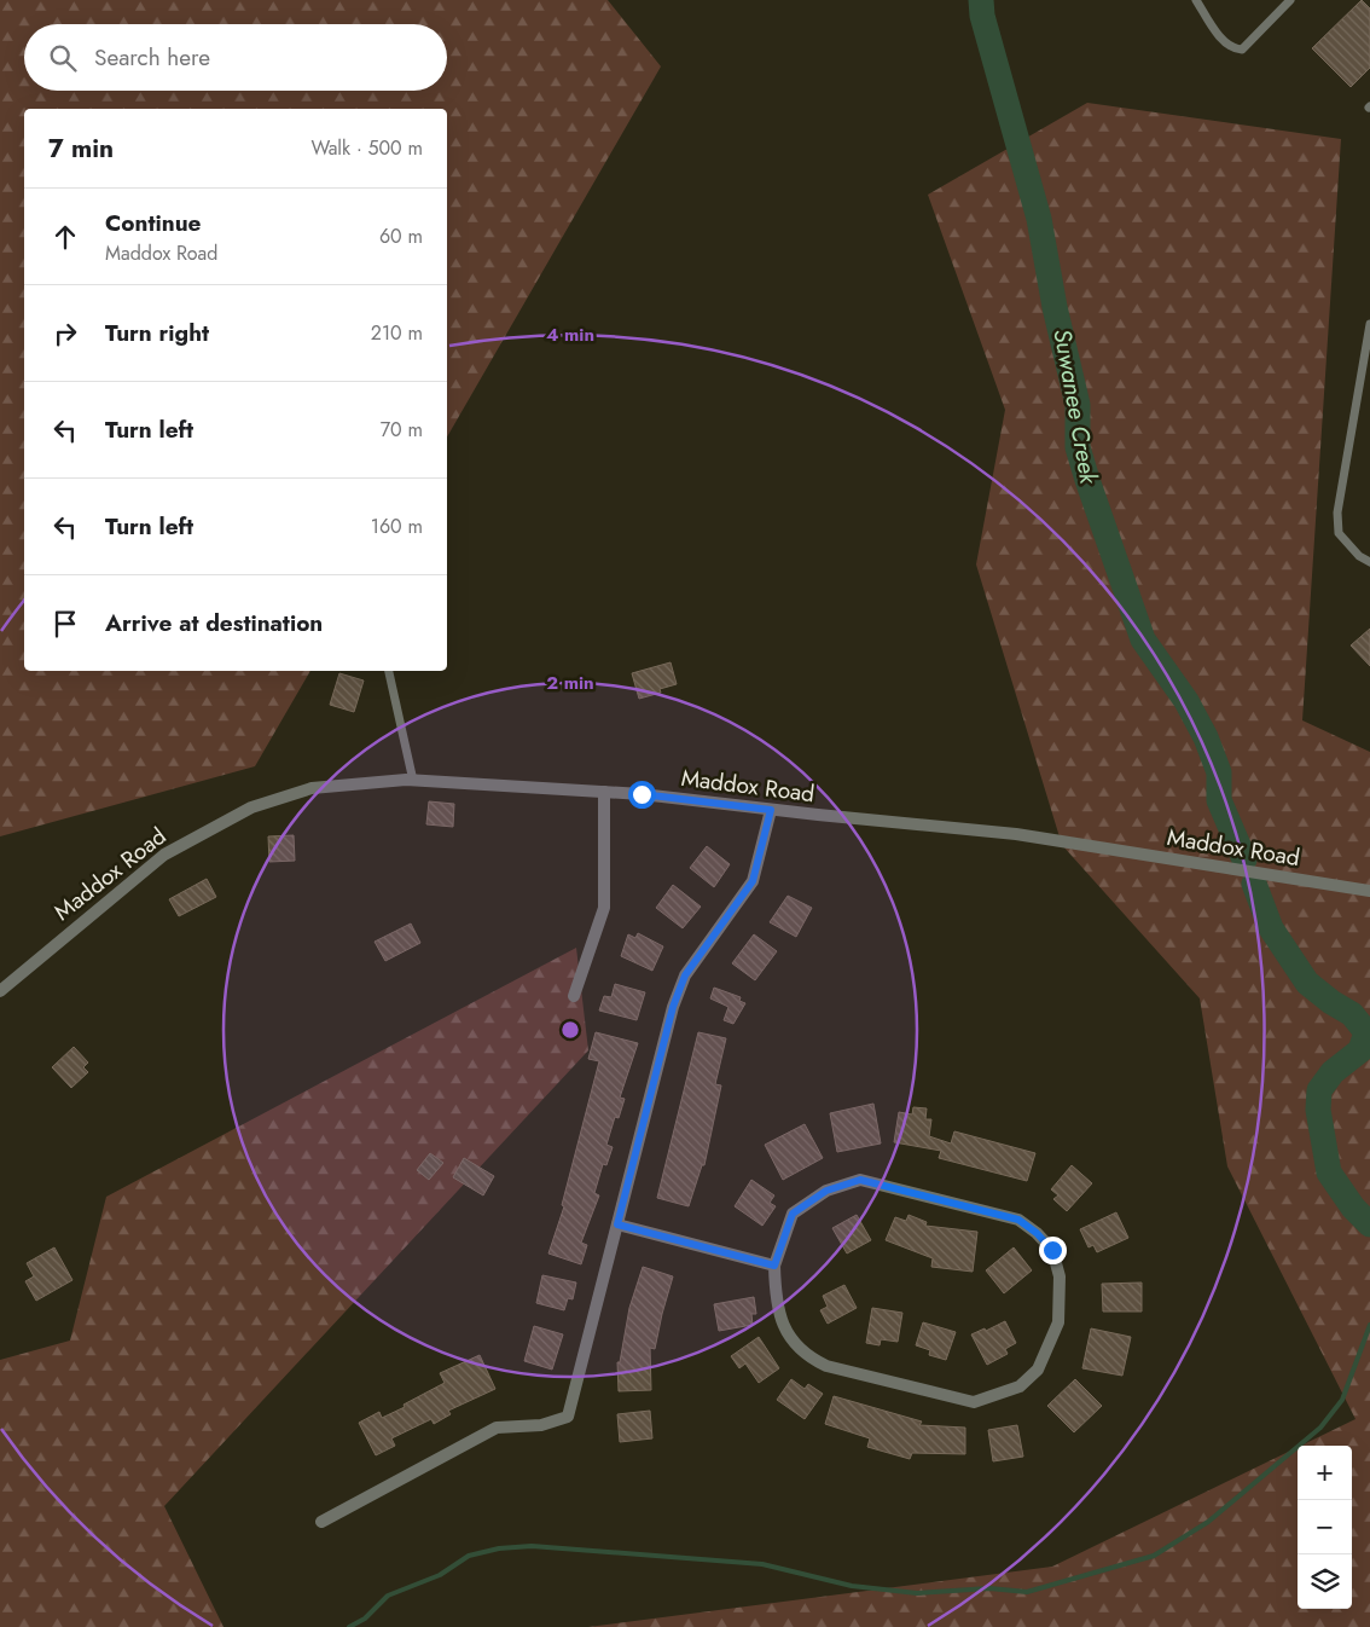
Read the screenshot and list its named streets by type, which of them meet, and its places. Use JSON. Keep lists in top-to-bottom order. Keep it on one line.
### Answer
{"streets":{"street":["Maddox Road"]},"water":["Suwanee Creek"],"page":{"search":"Search here","heading":["7 min","Walk · 500 m"],"list":[["Continue","Maddox Road","60 m"],["Turn right","210 m"],["Turn left","70 m"],["Turn left","160 m"],"Arrive at destination"],"map_buttons":["+","−"]},"rings":["4 min","2 min"]}
